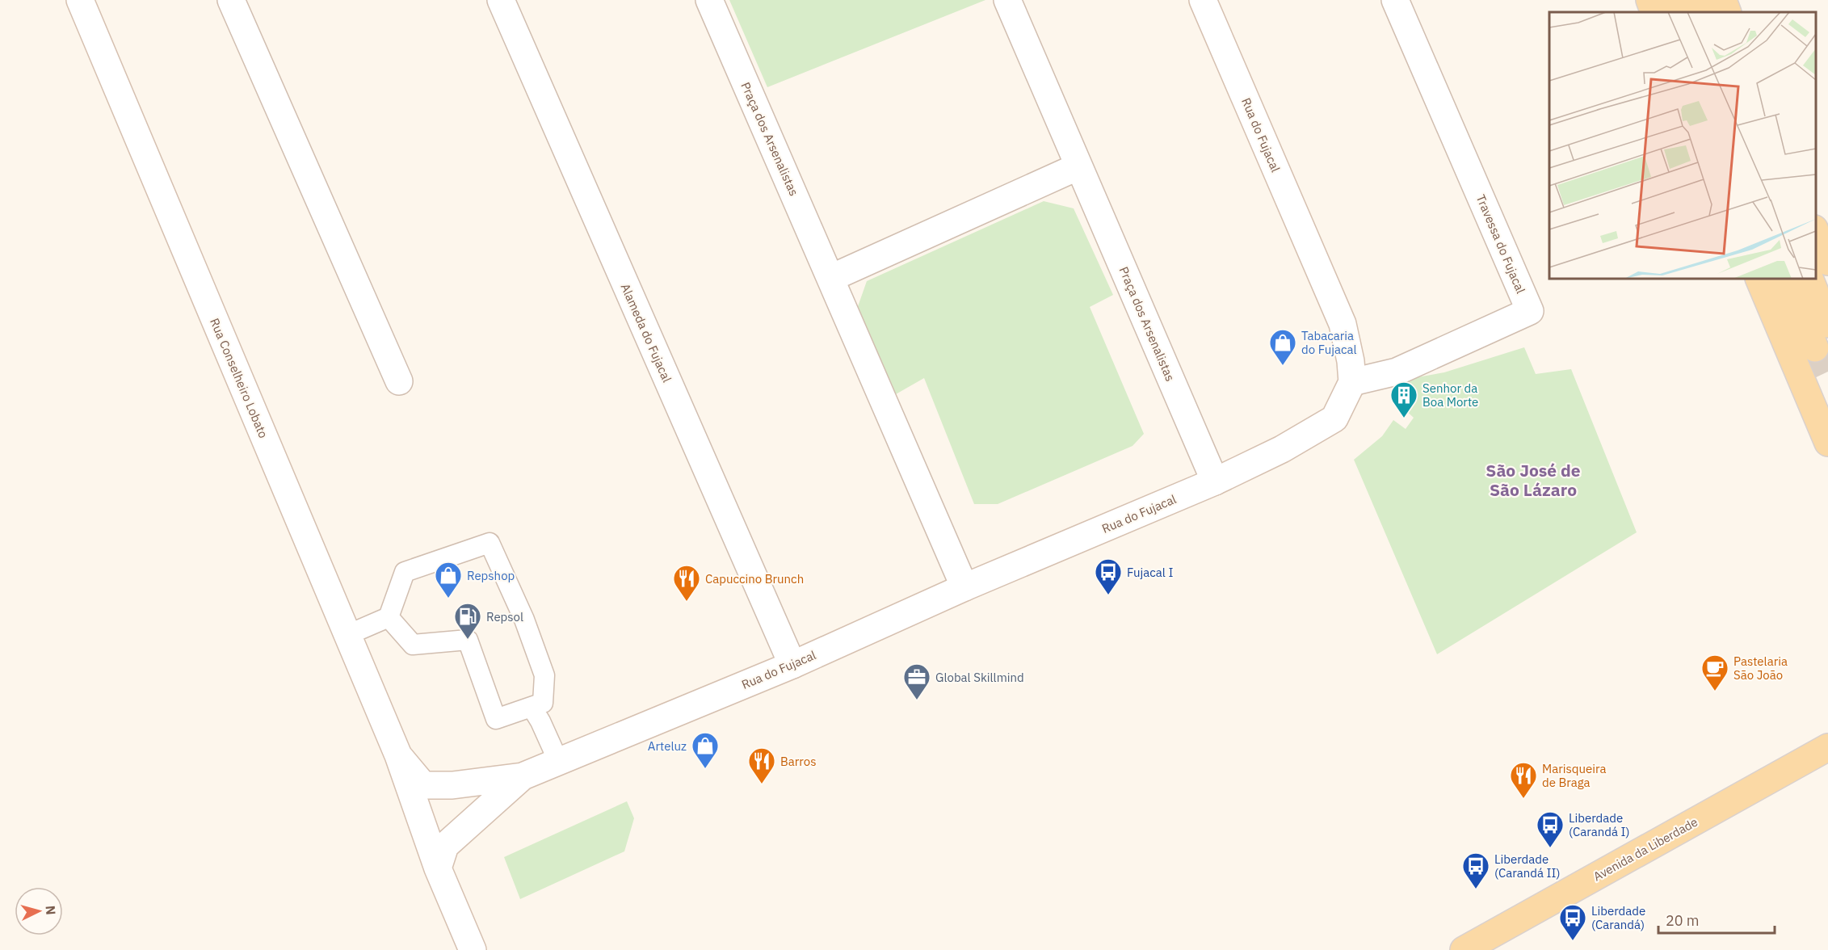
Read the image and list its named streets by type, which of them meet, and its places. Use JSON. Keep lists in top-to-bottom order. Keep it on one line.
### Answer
{"streets":{"main road":["Avenida da Liberdade"],"street":["Rua do Fujacal","Praça dos Arsenalistas","Travessa do Fujacal","Alameda do Fujacal","Rua Conselheiro Lobato"]},"crossings":[["Rua do Fujacal","Praça dos Arsenalistas"],["Rua do Fujacal","Travessa do Fujacal"],["Rua do Fujacal","Alameda do Fujacal"]],"districts":["São José de São Lázaro"],"places":{"shop":["Tabacaria do Fujacal","Repshop","Arteluz"],"building":["Senhor da Boa Morte"],"bus stop":["Fujacal I","Liberdade (Carandá I)","Liberdade (Carandá II)","Liberdade (Carandá)"],"restaurant":["Capuccino Brunch","Barros","Marisqueira de Braga"],"fuel station":["Repsol"],"cafe":["Pastelaria São João"],"office":["Global Skillmind"]},"scale_bar":"20 m","north":"right"}
